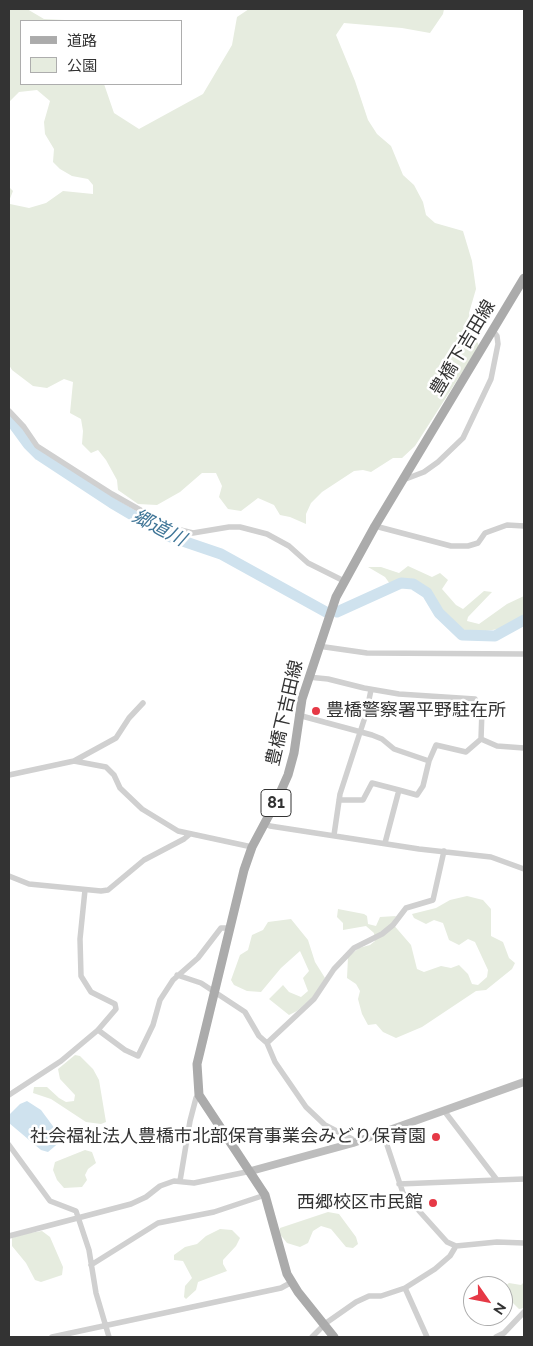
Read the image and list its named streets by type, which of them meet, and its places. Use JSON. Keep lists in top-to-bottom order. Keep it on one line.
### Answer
{"streets":{"main road":["豊橋下吉田線","81"]},"water":["郷道川"],"places":["豊橋警察署平野駐在所","社会福祉法人豊橋市北部保育事業会みどり保育園","西郷校区市民館"],"legend":["道路","公園"],"north":"bottom right"}
